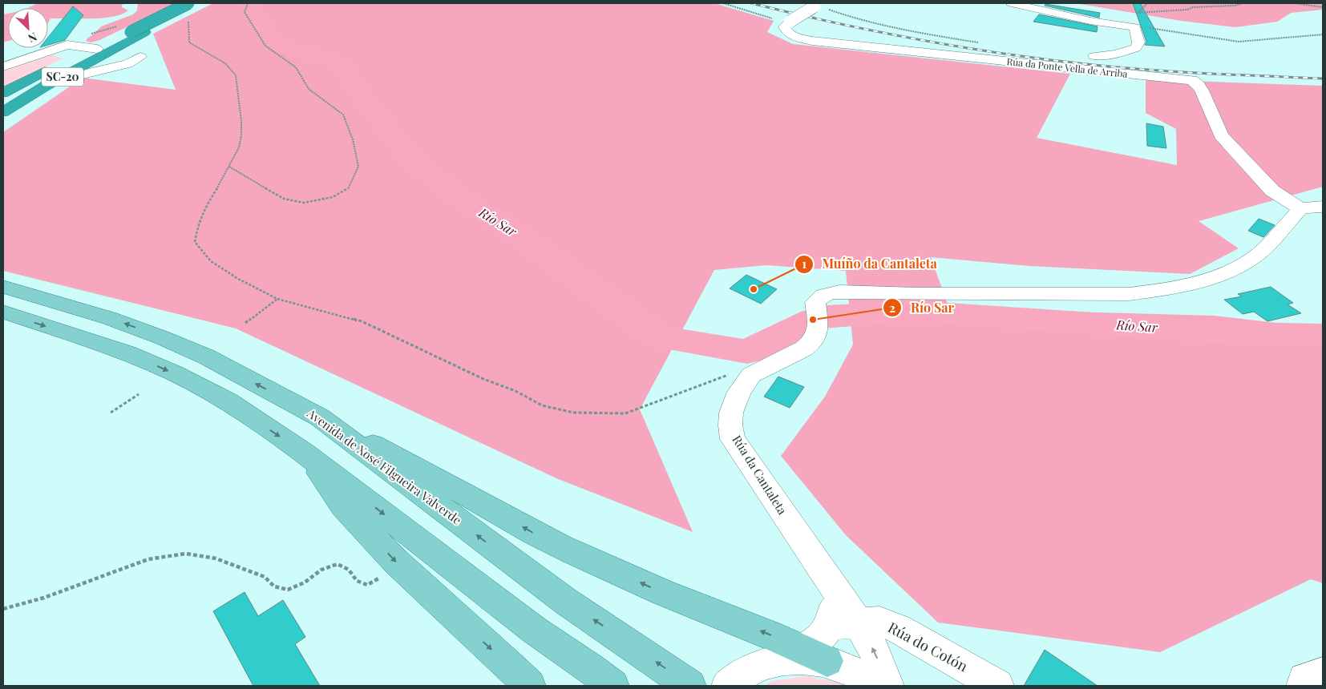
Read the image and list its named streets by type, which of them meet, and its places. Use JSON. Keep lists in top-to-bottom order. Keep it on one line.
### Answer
{"streets":{"highway":["SC-20"],"main road":["Avenida de Xosé Filgueira Valverde"],"street":["Rúa da Ponte Vella de Arriba","Rúa da Cantaleta","Rúa do Cotón"]},"crossings":[["Rúa da Ponte Vella de Arriba","Rúa da Cantaleta"],["Rúa da Cantaleta","Rúa do Cotón"]],"water":["Río Sar"],"places":["Muíño da Cantaleta","Río Sar"],"north":"bottom right"}
